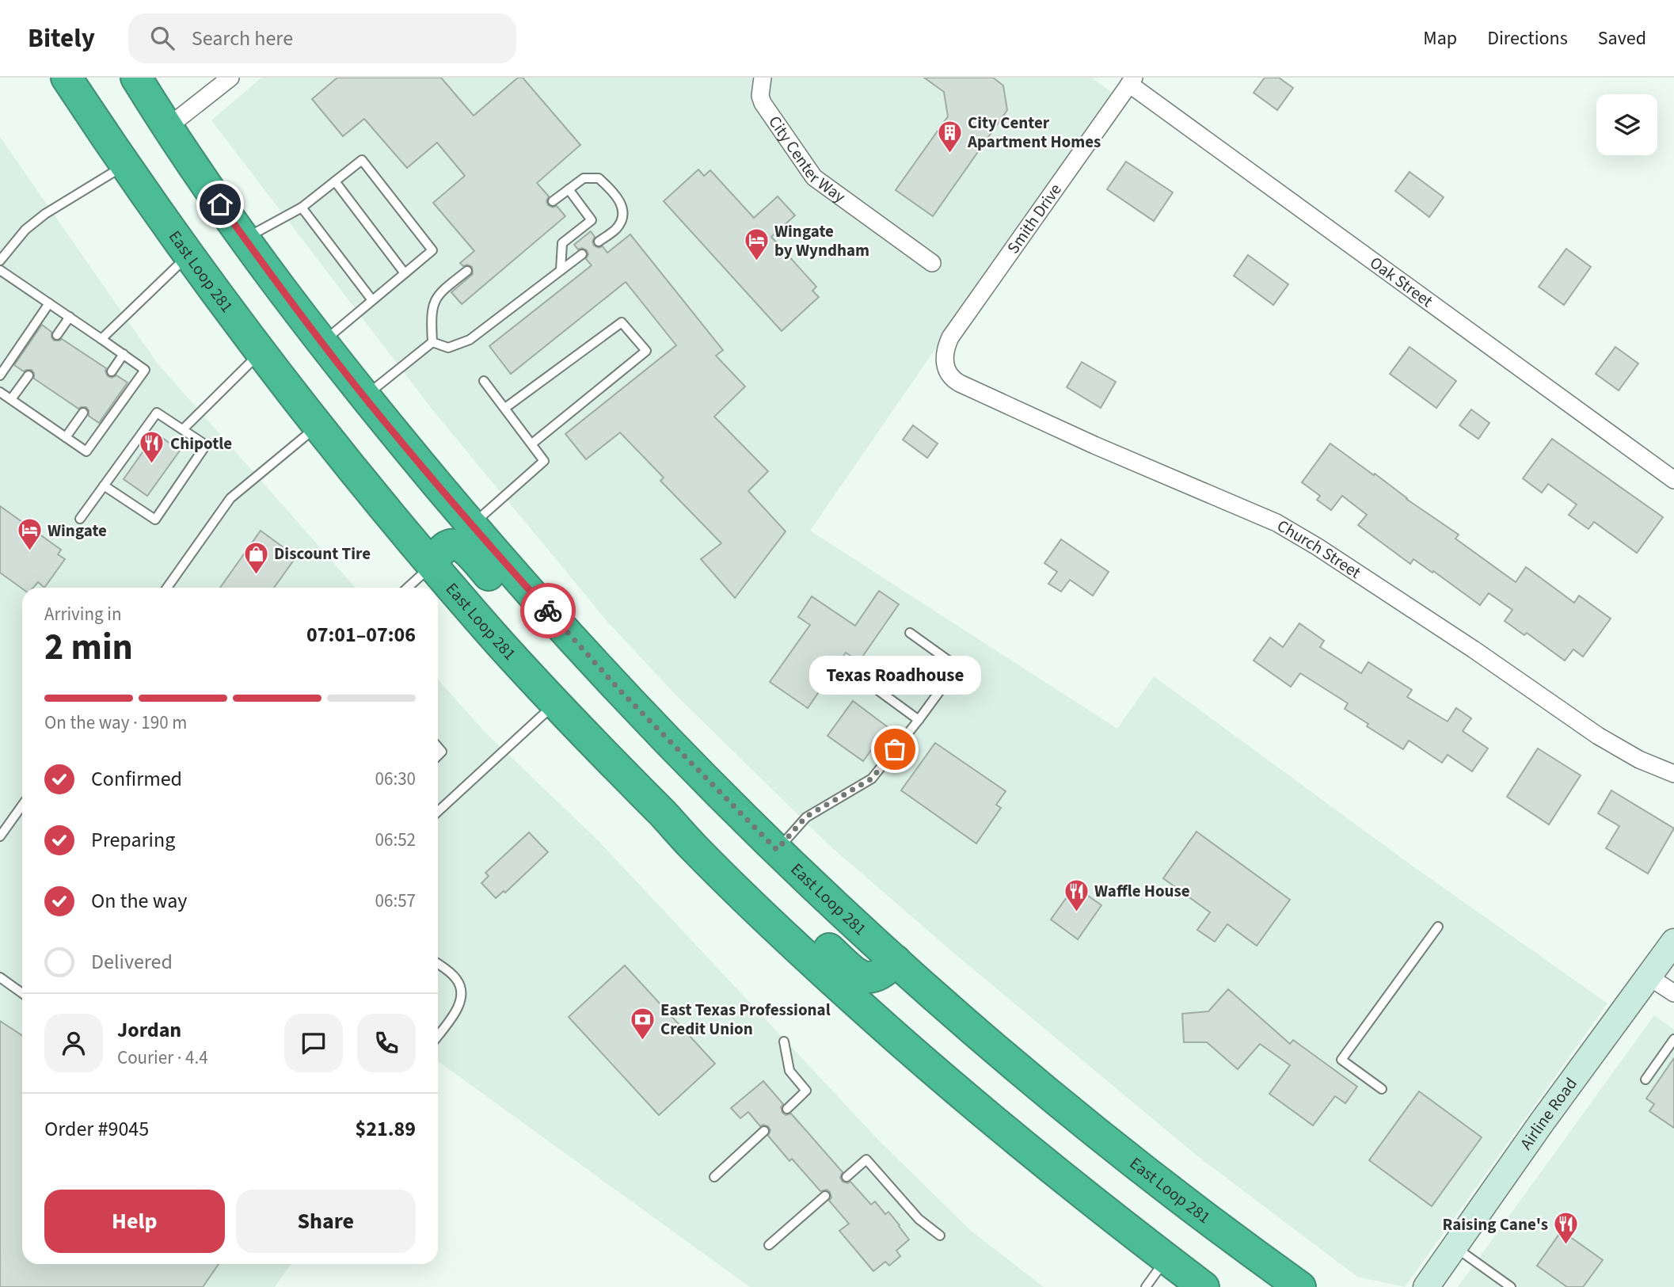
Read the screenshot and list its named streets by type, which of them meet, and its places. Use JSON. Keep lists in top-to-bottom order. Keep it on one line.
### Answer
{"streets":{"highway":["East Loop 281"],"street":["City Center Way","Smith Drive","Oak Street","Church Street","Airline Road"]},"crossings":[["Smith Drive","Oak Street"],["Smith Drive","Church Street"]],"places":{"building":["City Center Apartment Homes"],"hotel":["Wingate by Wyndham","Wingate"],"restaurant":["Chipotle","Waffle House","Raising Cane's"],"shop":["Discount Tire"],"other":["Texas Roadhouse"],"bank":["East Texas Professional Credit Union"]},"page":{"header":"Bitely","search":"Search here","nav":["Map","Directions","Saved"],"heading":["2 min","Arriving in","07:01–07:06"],"panel":["Jordan","Courier · 4.4","Order #9045","$21.89"],"bubble":"Texas Roadhouse","bar":"On the way · 190 m","list":[["Confirmed","06:30"],["Preparing","06:52"],["On the way","06:57"],"Delivered"],"buttons":["Help","Share"]}}
